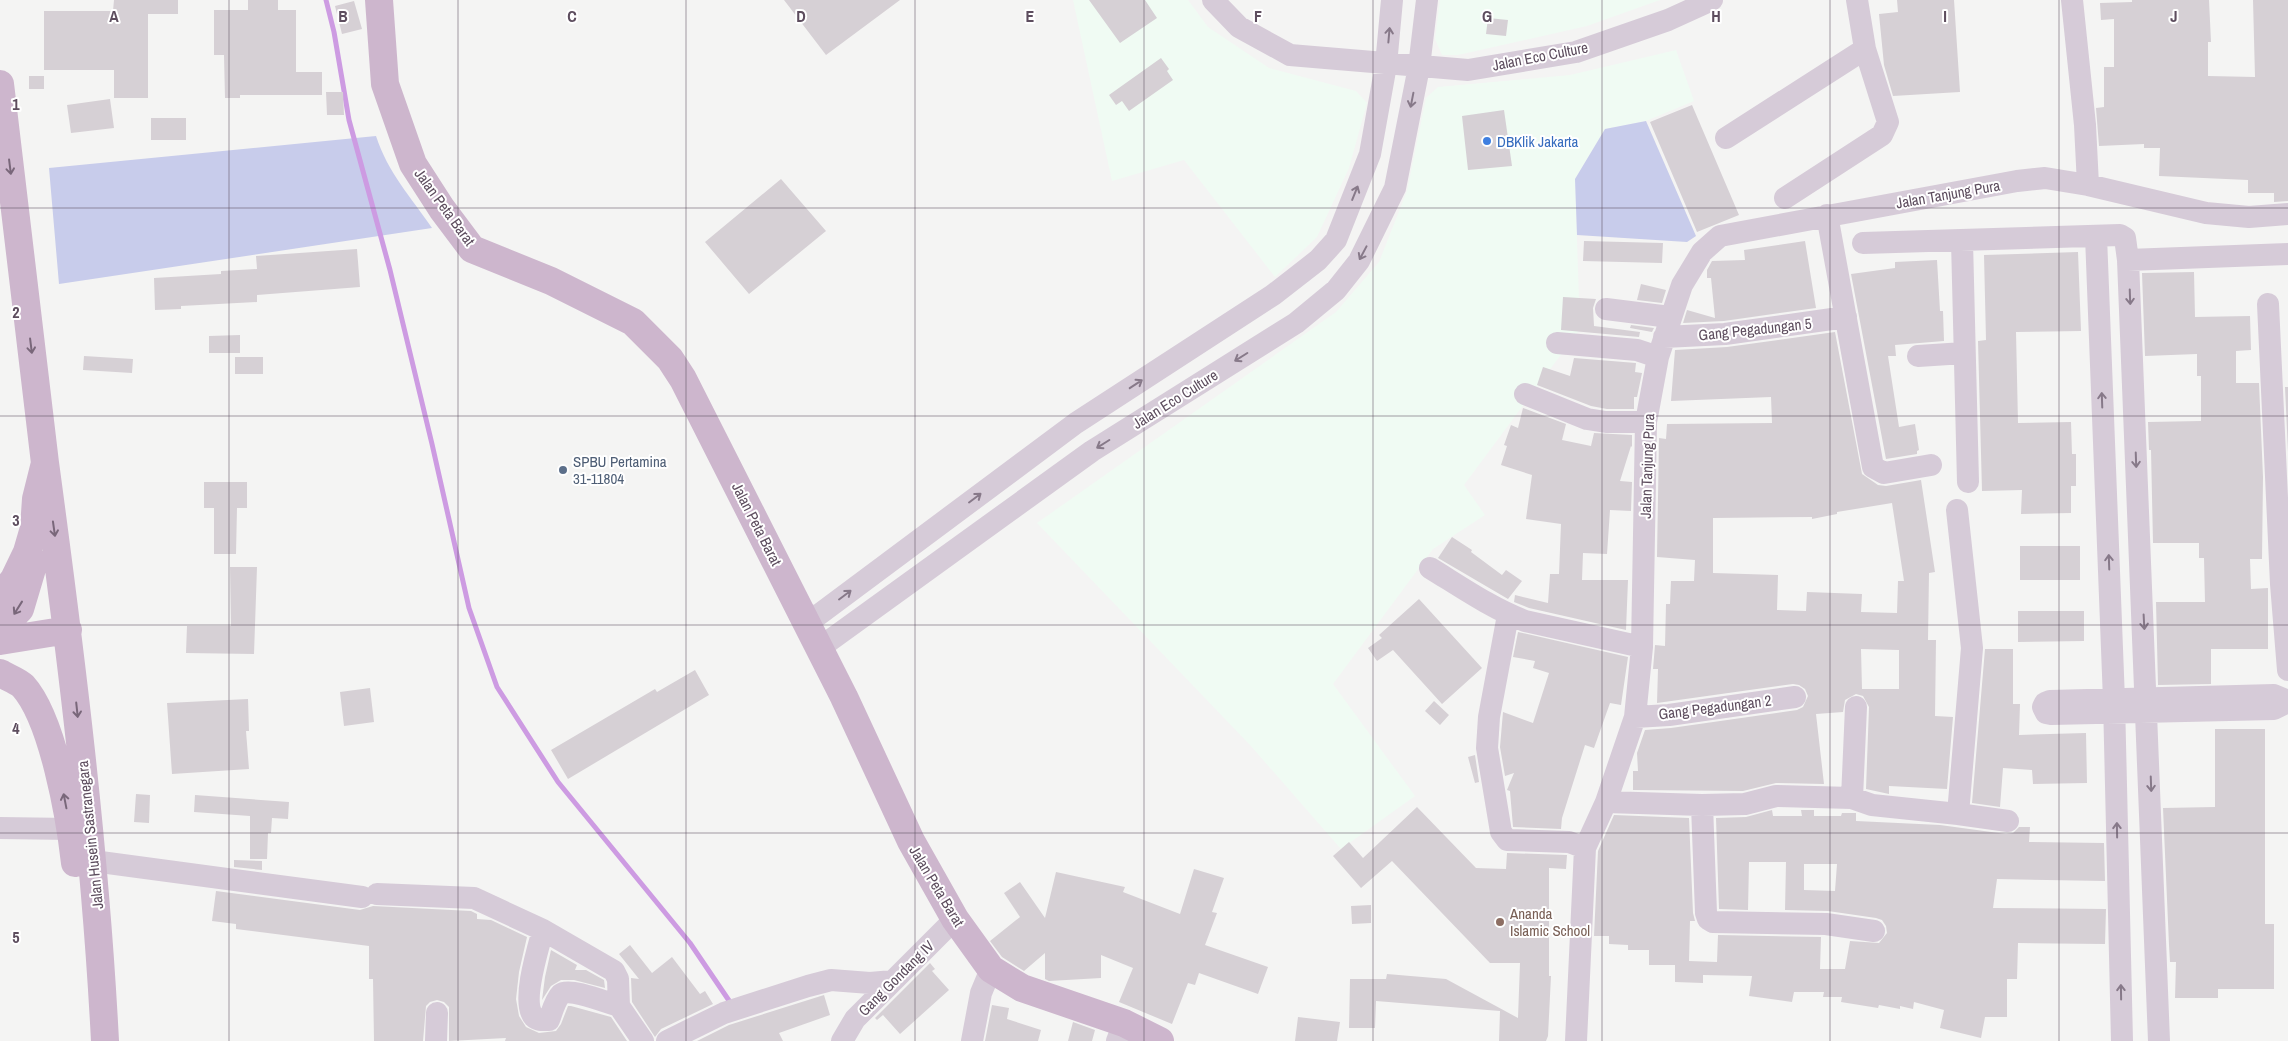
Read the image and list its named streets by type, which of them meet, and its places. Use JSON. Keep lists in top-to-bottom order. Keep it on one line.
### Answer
{"streets":{"main road":["Jalan Peta Barat","Jalan Husein Sastranegara"],"street":["Jalan Eco Culture","Jalan Tanjung Pura","Gang Pegadungan 5","Gang Pegadungan 2","Gang Gondang IV"]},"crossings":[["Jalan Eco Culture","Jalan Peta Barat"],["Jalan Tanjung Pura","Gang Pegadungan 5"],["Jalan Tanjung Pura","Gang Pegadungan 2"],["Jalan Peta Barat","Gang Gondang IV"]],"places":["DBKlik Jakarta","SPBU Pertamina 31-11804","Ananda Islamic School"],"grid":{"columns":["A","B","C","D","E","F","G","H","I","J"],"rows":["1","2","3","4","5"]}}
